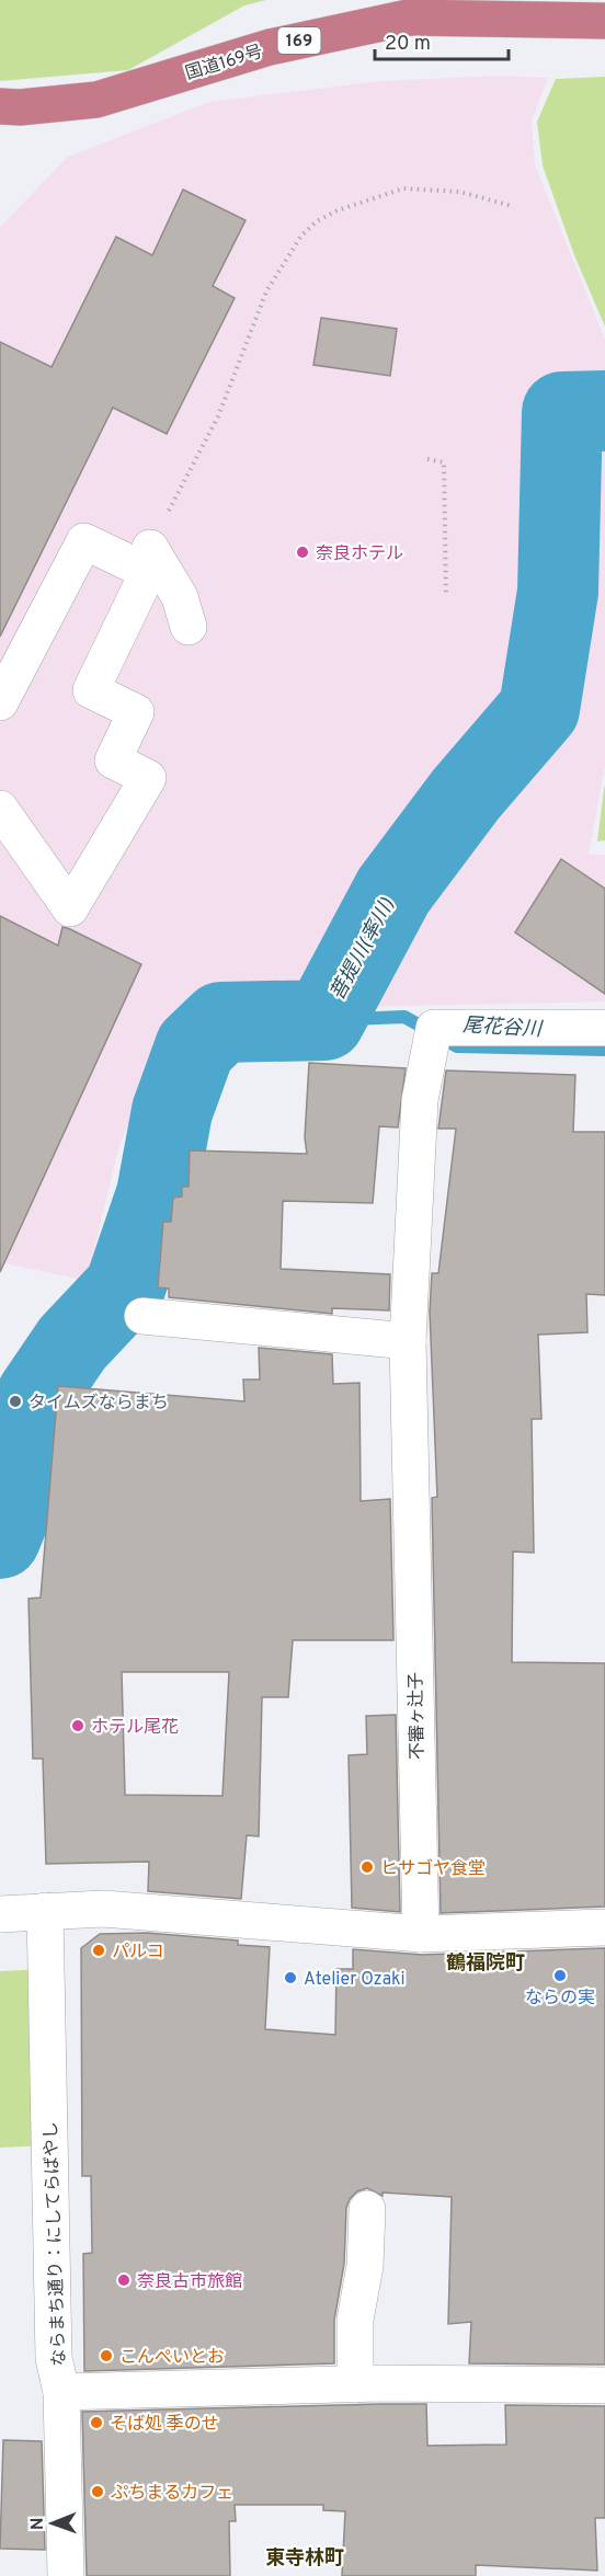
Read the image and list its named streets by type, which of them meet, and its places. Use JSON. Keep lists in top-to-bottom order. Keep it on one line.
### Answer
{"streets":{"highway":["169","国道169号"],"street":["不審ヶ辻子","ならまち通り：にしてらばやし"]},"districts":["鶴福院町","東寺林町"],"water":["菩提川(率川)","尾花谷川"],"places":["奈良ホテル","タイムズならまち","ホテル尾花","ヒサゴヤ食堂","パルコ","ならの実","Atelier Ozaki","奈良古市旅館","こんぺいとお","そば処 季のせ","ぷちまるカフェ"],"scale_bar":"20 m","north":"left"}
